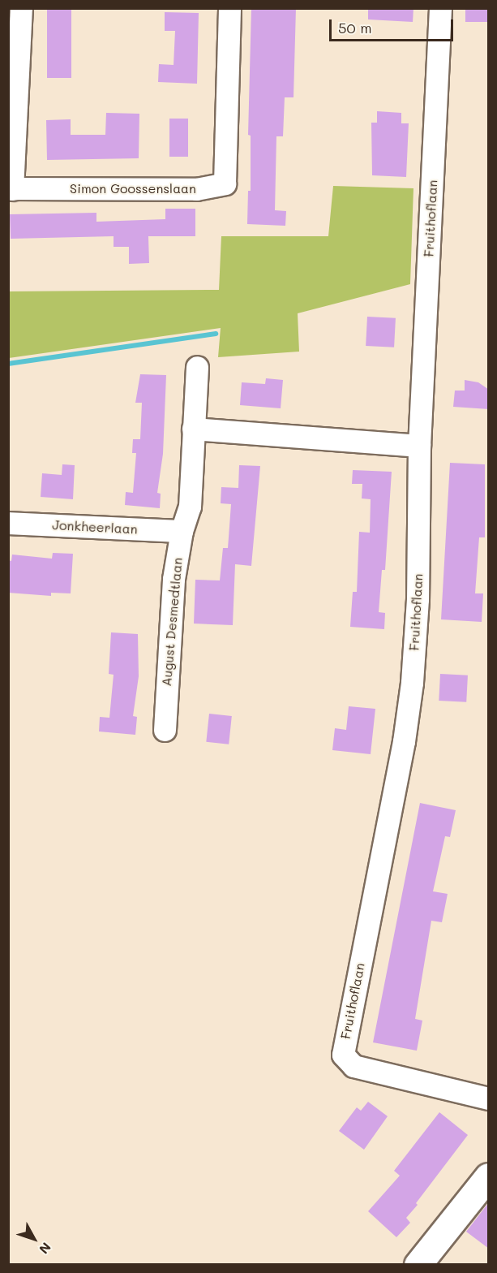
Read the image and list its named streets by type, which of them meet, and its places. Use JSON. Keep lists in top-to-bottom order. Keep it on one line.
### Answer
{"streets":{"street":["Simon Goossenslaan","Fruithoflaan","Jonkheerlaan","August Desmedtlaan"]},"crossings":[["Jonkheerlaan","August Desmedtlaan"]],"scale_bar":"50 m","north":"bottom right"}
